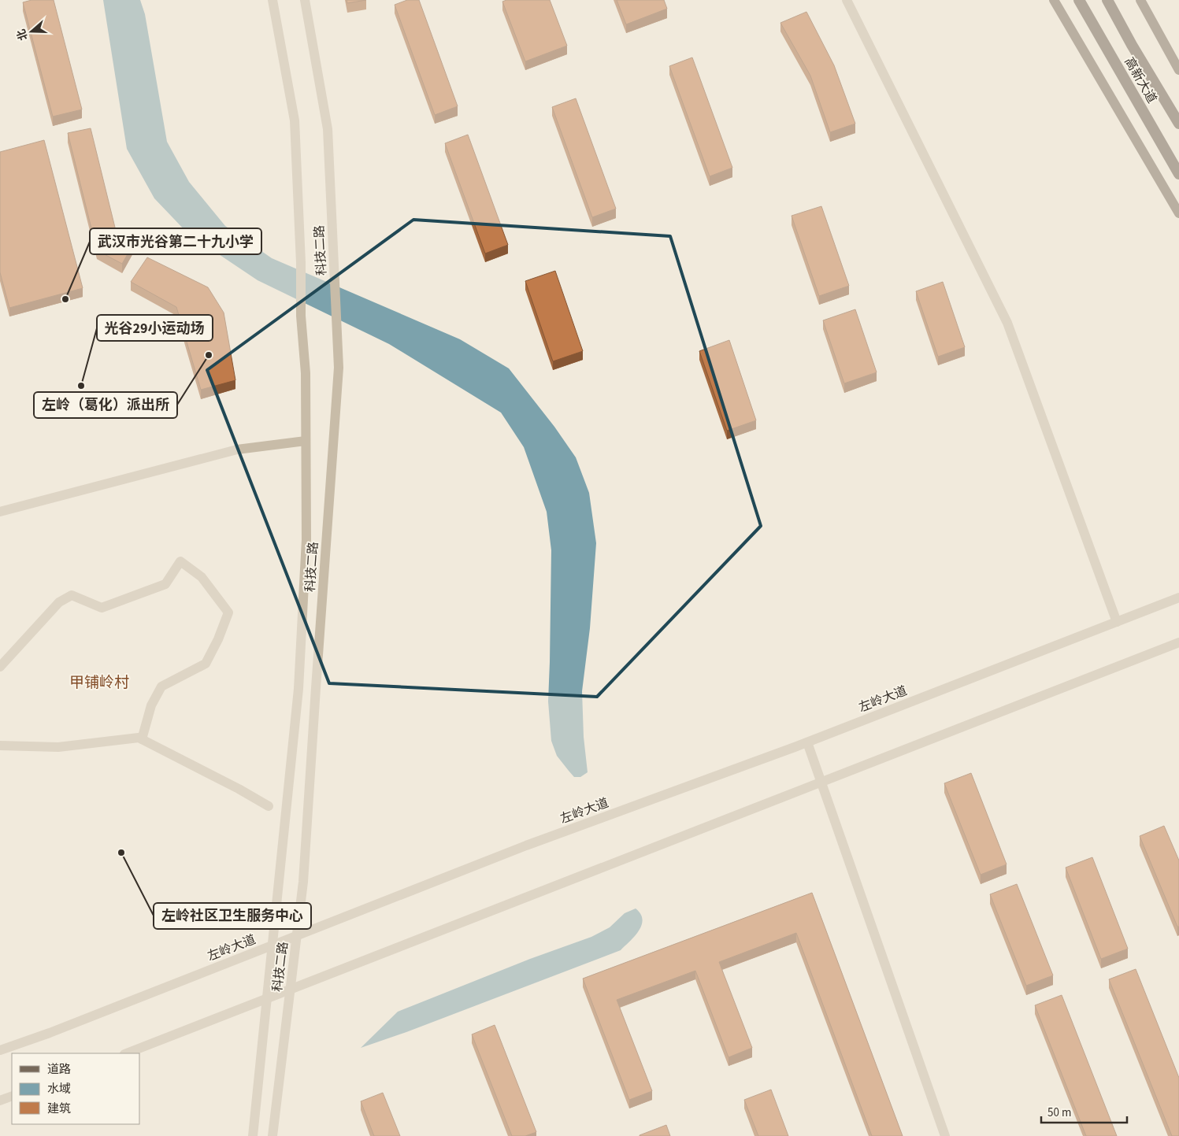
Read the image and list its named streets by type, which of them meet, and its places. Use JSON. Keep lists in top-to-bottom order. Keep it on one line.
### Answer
{"streets":{"highway":["高新大道"],"street":["科技二路","左岭大道"]},"crossings":[["科技二路","左岭大道"]],"districts":["甲铺岭村"],"places":["武汉市光谷第二十九小学","左岭（葛化）派出所","光谷29小运动场","左岭社区卫生服务中心"],"legend":["道路","水域","建筑"],"scale_bar":"50 m","north":"left"}
